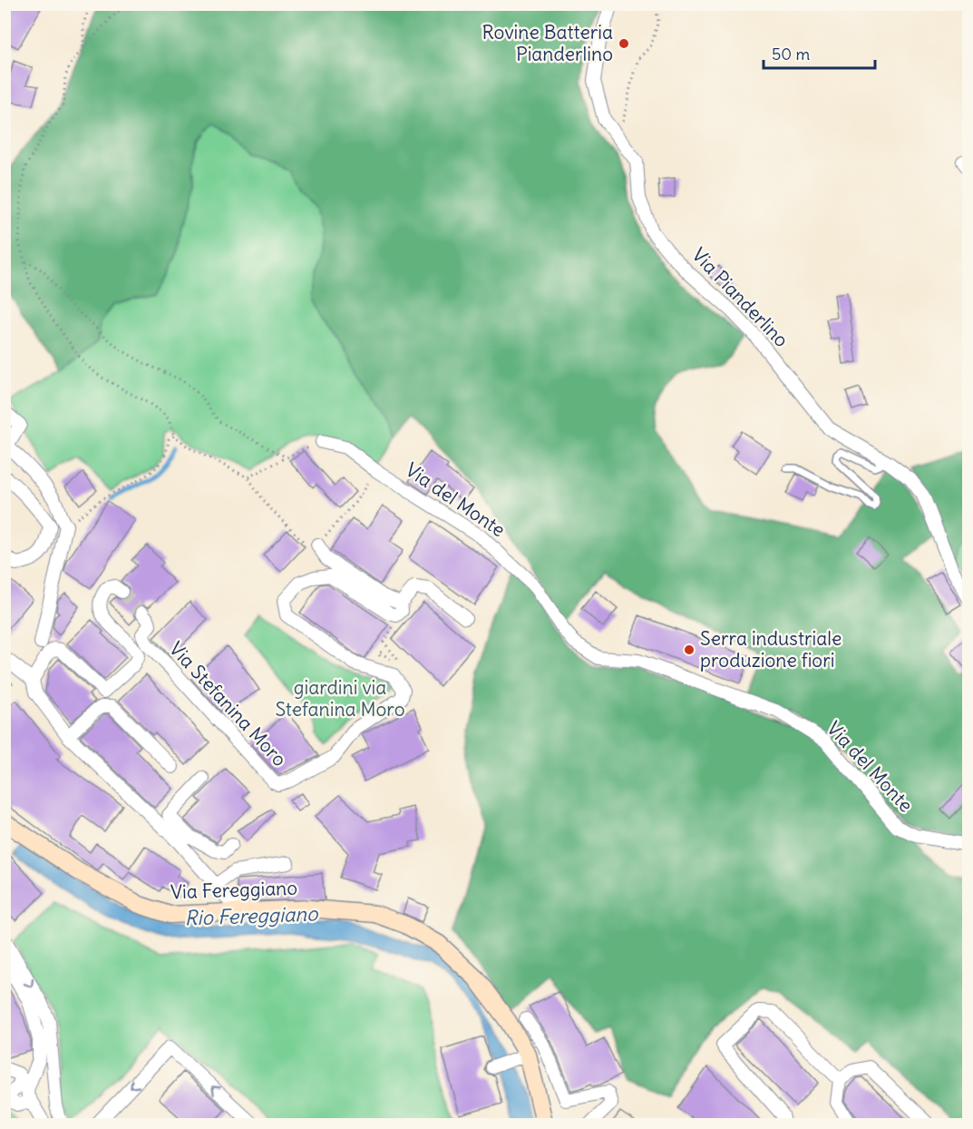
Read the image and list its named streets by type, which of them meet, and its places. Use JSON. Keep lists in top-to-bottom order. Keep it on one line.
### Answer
{"streets":{"street":["Via Pianderlino","Via del Monte","Via Stefanina Moro","Via Fereggiano"]},"water":["Rio Fereggiano"],"parks":["giardini via Stefanina Moro"],"places":["Rovine Batteria Pianderlino","Serra industriale produzione fiori"],"scale_bar":"50 m"}
